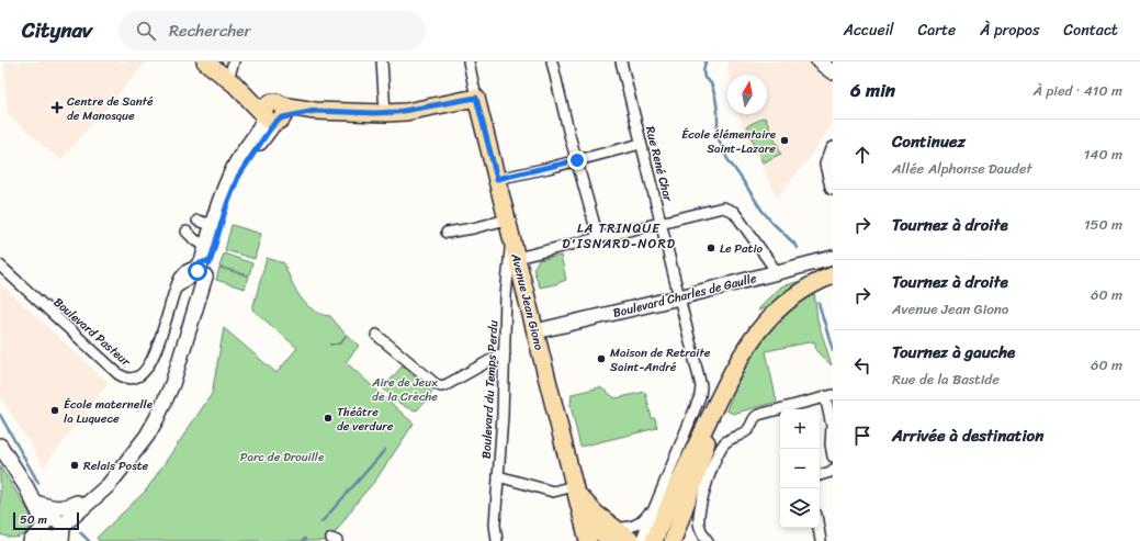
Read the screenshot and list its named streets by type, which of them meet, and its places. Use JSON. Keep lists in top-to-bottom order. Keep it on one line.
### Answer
{"streets":{"main road":["Avenue Jean Giono"],"street":["Rue René Char","Boulevard Charles de Gaulle","Boulevard Pasteur","Boulevard du Temps Perdu"]},"crossings":[["Rue René Char","Boulevard Charles de Gaulle"],["Boulevard Charles de Gaulle","Avenue Jean Giono"],["Avenue Jean Giono","Boulevard du Temps Perdu"]],"districts":["LA TRINQUE D'ISNARD-NORD"],"parks":["Aire de Jeux de la Crèche","Parc de Drouille"],"places":{"health":["Centre de Santé de Manosque"],"other":["École élémentaire Saint-Lazare","Le Patio","Maison de Retraite Saint-André","École maternelle la Luquece","Théâtre de verdure","Relais Poste"]},"scale_bar":"50 m","north":"top","page":{"header":"Citynav","search":"Rechercher","nav":["Accueil","Carte","À propos","Contact"],"heading":["6 min","À pied · 410 m"],"list":[["Continuez","Allée Alphonse Daudet","140 m"],["Tournez à droite","150 m"],["Tournez à droite","Avenue Jean Giono","60 m"],["Tournez à gauche","Rue de la Bastide","60 m"],"Arrivée à destination"],"map_buttons":["+","−"],"scale":"50 m"}}
